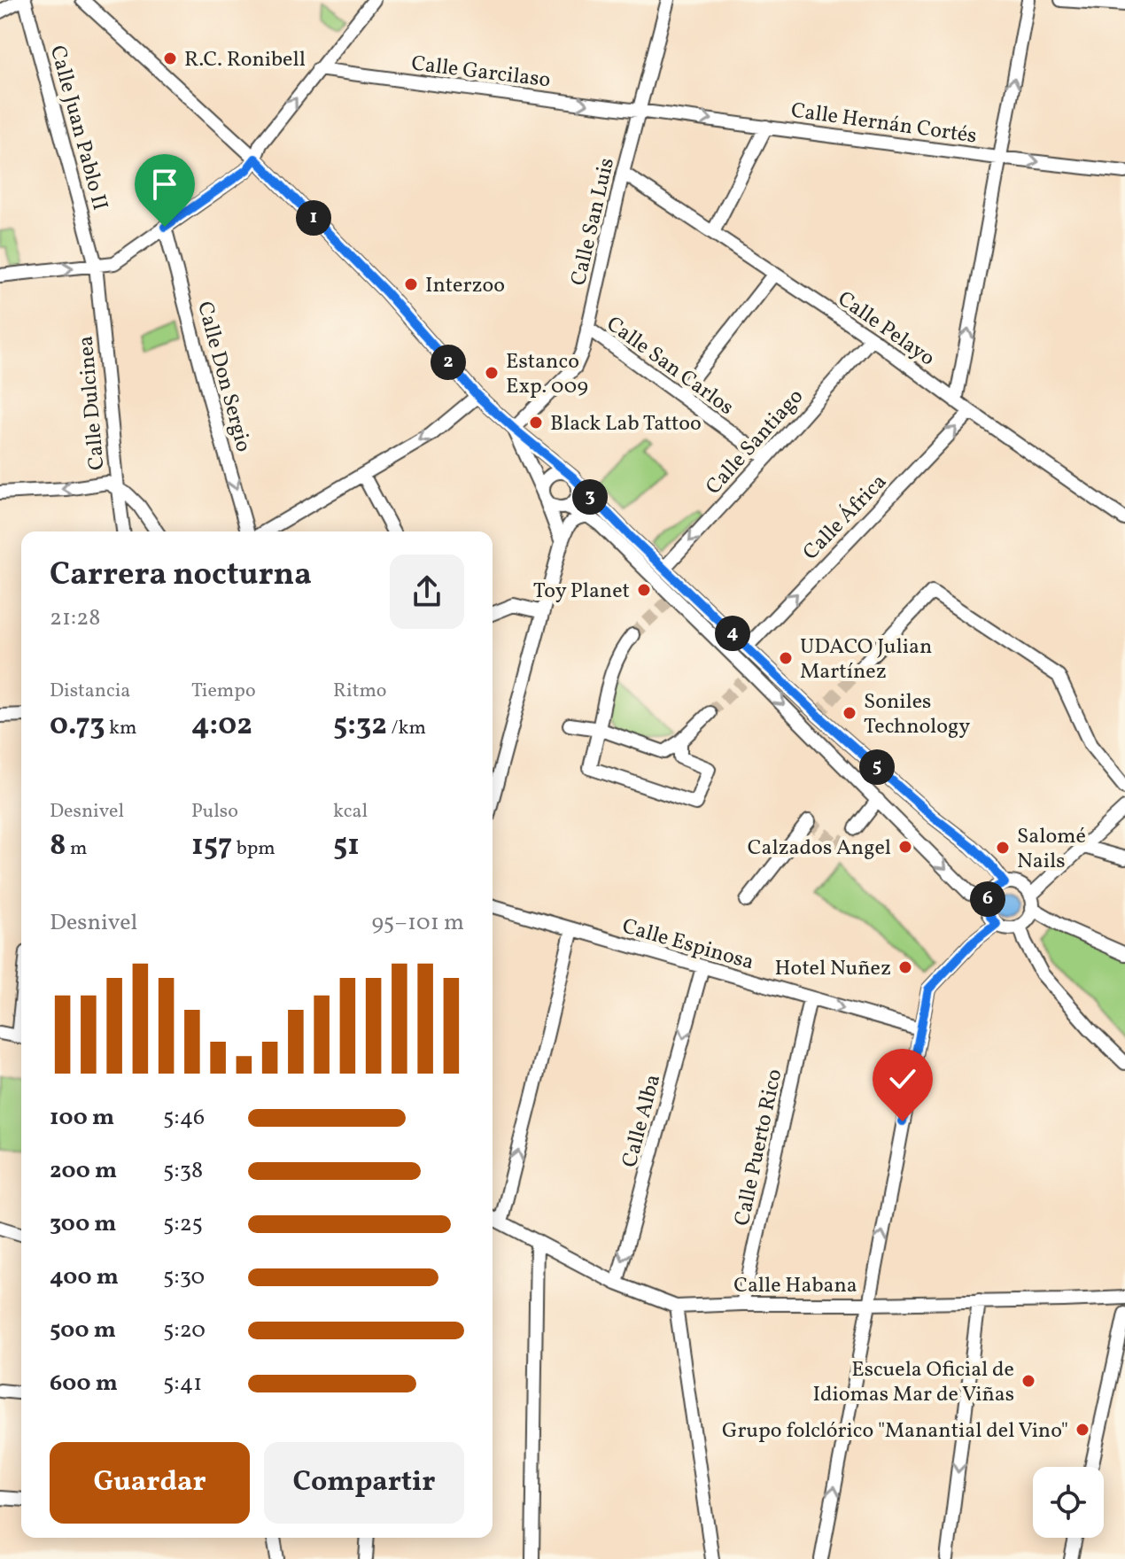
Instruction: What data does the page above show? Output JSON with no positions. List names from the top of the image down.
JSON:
{
  "streets": {
    "street": [
      "Calle Garcilaso",
      "Calle Hernán Cortés",
      "Calle Juan Pablo II",
      "Calle San Luis",
      "Calle Pelayo",
      "Calle San Carlos",
      "Calle Don Sergio",
      "Calle Dulcinea",
      "Calle Santiago",
      "Calle África",
      "Calle Espinosa",
      "Calle Alba",
      "Calle Puerto Rico",
      "Calle Habana"
    ]
  },
  "crossings": [
    ["Calle Garcilaso", "Calle Hernán Cortés"],
    ["Calle Garcilaso", "Calle San Luis"],
    ["Calle Hernán Cortés", "Calle San Luis"],
    ["Calle Juan Pablo II", "Calle Dulcinea"],
    ["Calle San Luis", "Calle Pelayo"],
    ["Calle San Luis", "Calle San Carlos"],
    ["Calle Pelayo", "Calle Santiago"],
    ["Calle Pelayo", "Calle África"],
    ["Calle San Carlos", "Calle Santiago"],
    ["Calle Espinosa", "Calle Alba"],
    ["Calle Espinosa", "Calle Puerto Rico"],
    ["Calle Alba", "Calle Habana"],
    ["Calle Puerto Rico", "Calle Habana"]
  ],
  "one_way": [
    "Calle Garcilaso",
    "Calle Hernán Cortés",
    "Calle Don Sergio",
    "Calle Santiago",
    "Calle África",
    "Calle Alba"
  ],
  "places": [
    "R.C. Ronibell",
    "Interzoo",
    "Estanco Exp. 009",
    "Black Lab Tattoo",
    "Toy Planet",
    "UDACO Julian Martínez",
    "Soniles Technology",
    "Calzados Angel",
    "Salomé Nails",
    "Hotel Nuñez",
    "Escuela Oficial de Idiomas Mar de Viñas",
    "Grupo folclórico \"Manantial del Vino\""
  ],
  "page": {
    "pins": [
      "1",
      "2",
      "3",
      "4",
      "5",
      "6"
    ],
    "heading": ["Carrera nocturna", "21:28"],
    "stats": [
      ["Distancia", "0.73 km"],
      ["Tiempo", "4:02"],
      ["Ritmo", "5:32 /km"],
      ["Desnivel", "8 m"],
      ["Pulso", "157 bpm"],
      ["kcal", "51"]
    ],
    "chart": ["Desnivel", "95–101 m"],
    "list": [
      {
        "name": "100 m",
        "note": "5:46"
      },
      {
        "name": "200 m",
        "note": "5:38"
      },
      {
        "name": "300 m",
        "note": "5:25"
      },
      {
        "name": "400 m",
        "note": "5:30"
      },
      {
        "name": "500 m",
        "note": "5:20"
      },
      {
        "name": "600 m",
        "note": "5:41"
      }
    ],
    "buttons": ["Guardar", "Compartir"]
  }
}
